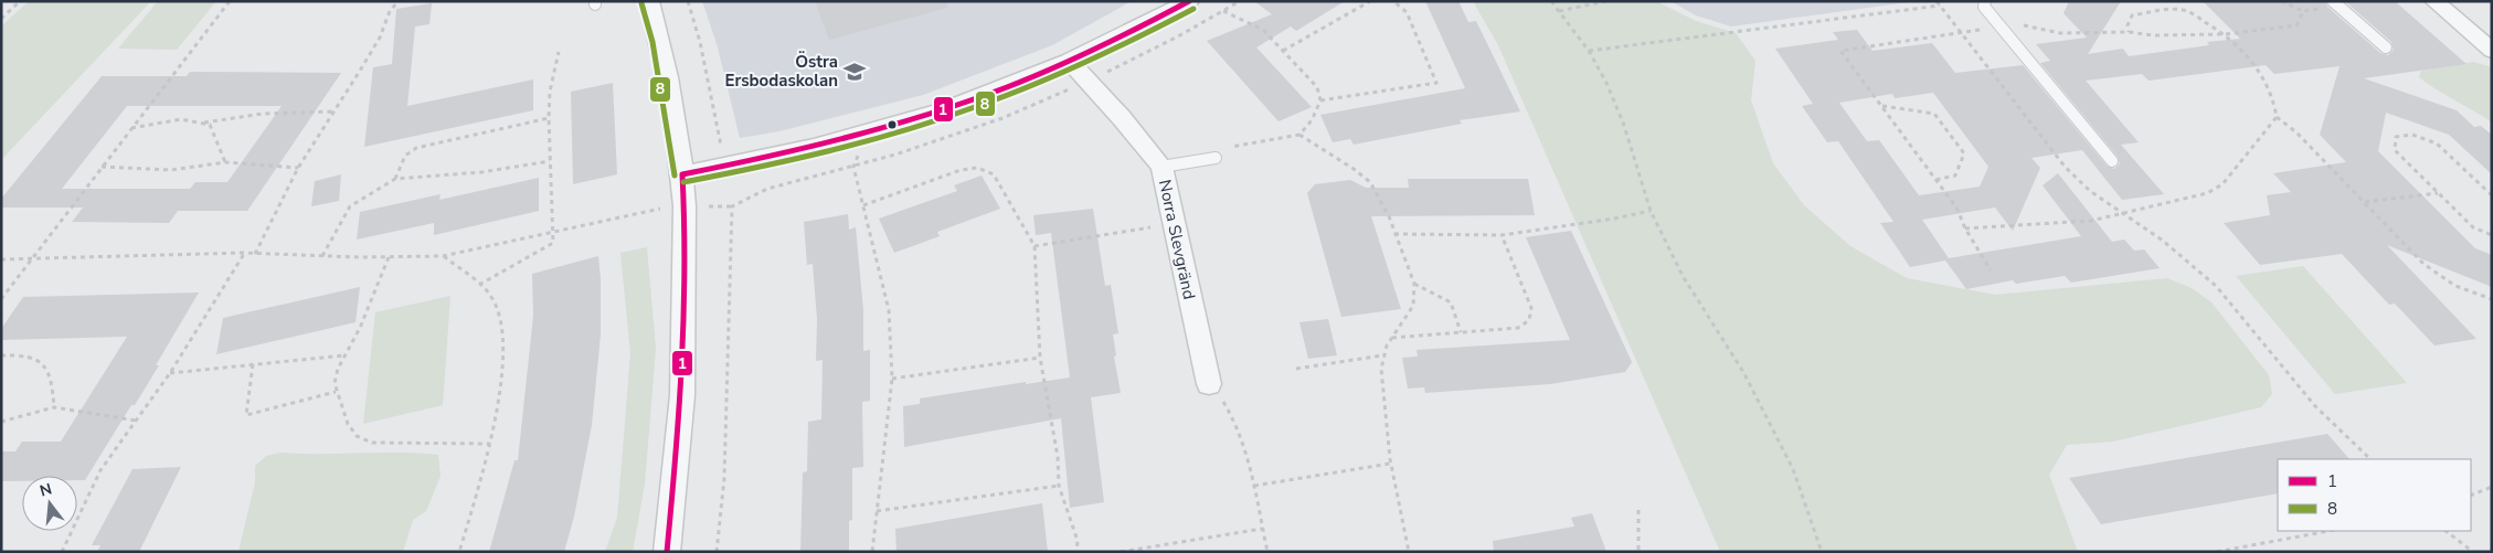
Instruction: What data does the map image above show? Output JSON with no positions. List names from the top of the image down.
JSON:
{
  "streets": {
    "street": ["Norra Slevgränd"]
  },
  "places": {
    "school or university": ["Östra Ersbodaskolan"]
  },
  "lines": ["transit line 1", "transit line 8"],
  "legend": ["1", "8"],
  "north": "top"
}
